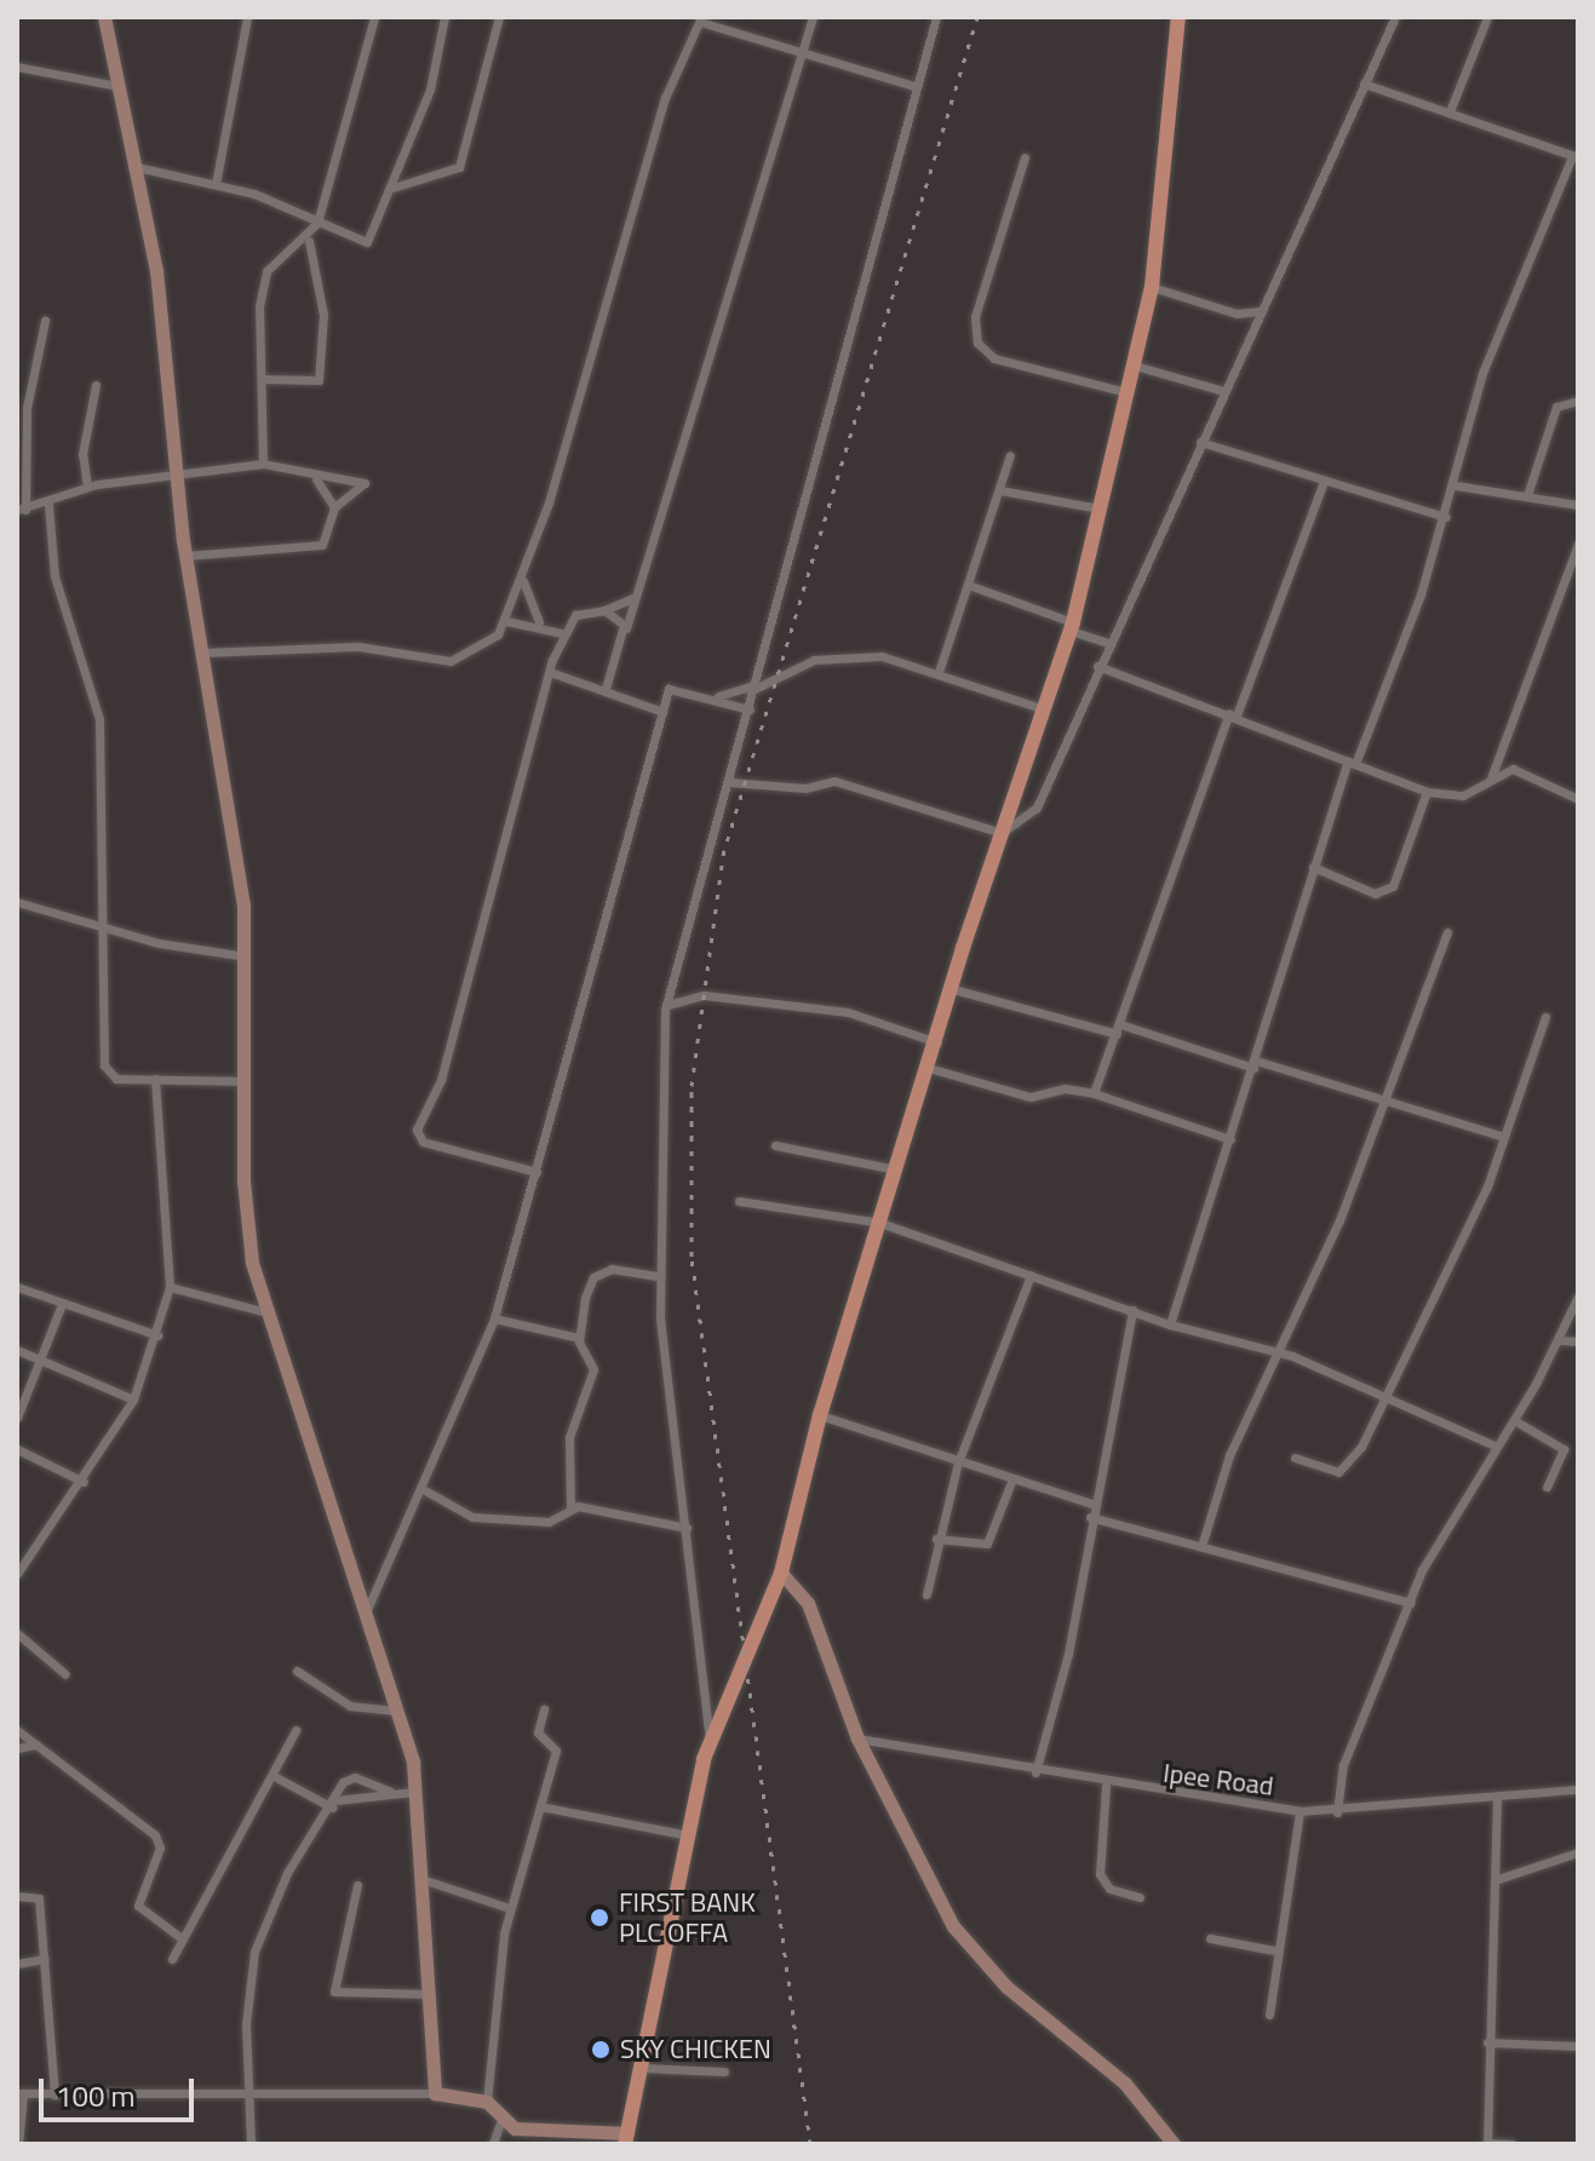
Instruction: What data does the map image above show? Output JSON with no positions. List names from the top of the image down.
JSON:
{
  "streets": {
    "street": ["Ipee Road"]
  },
  "places": ["FIRST BANK PLC OFFA", "SKY CHICKEN"],
  "scale_bar": "100 m"
}
